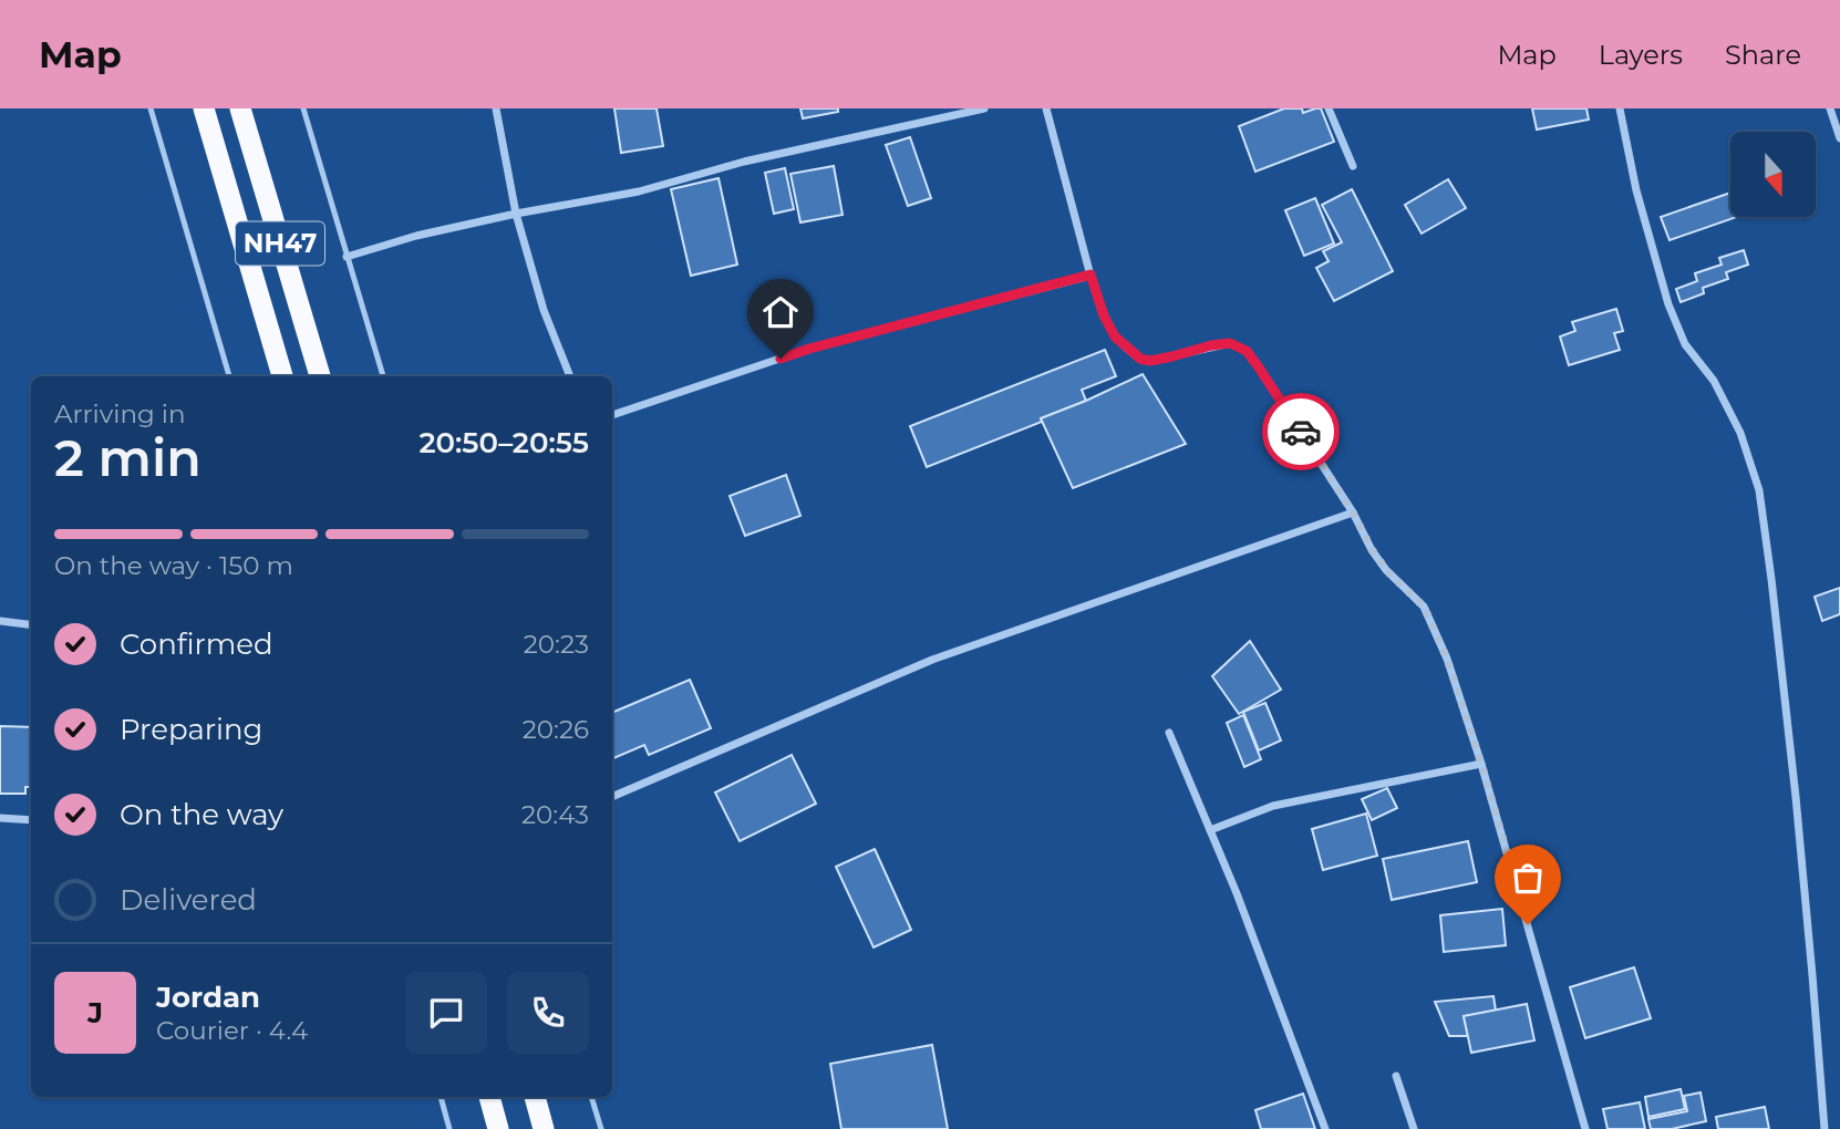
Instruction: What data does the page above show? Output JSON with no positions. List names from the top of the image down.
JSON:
{
  "streets": {
    "highway": ["NH47"]
  },
  "north": "bottom",
  "page": {
    "header": "Map",
    "nav": ["Map", "Layers", "Share"],
    "heading": ["2 min", "Arriving in", "20:50–20:55"],
    "panel": ["Jordan", "Courier · 4.4"],
    "bar": "On the way · 150 m",
    "list": [
      ["Confirmed", "20:23"],
      ["Preparing", "20:26"],
      ["On the way", "20:43"],
      "Delivered"
    ],
    "round": "J"
  }
}
